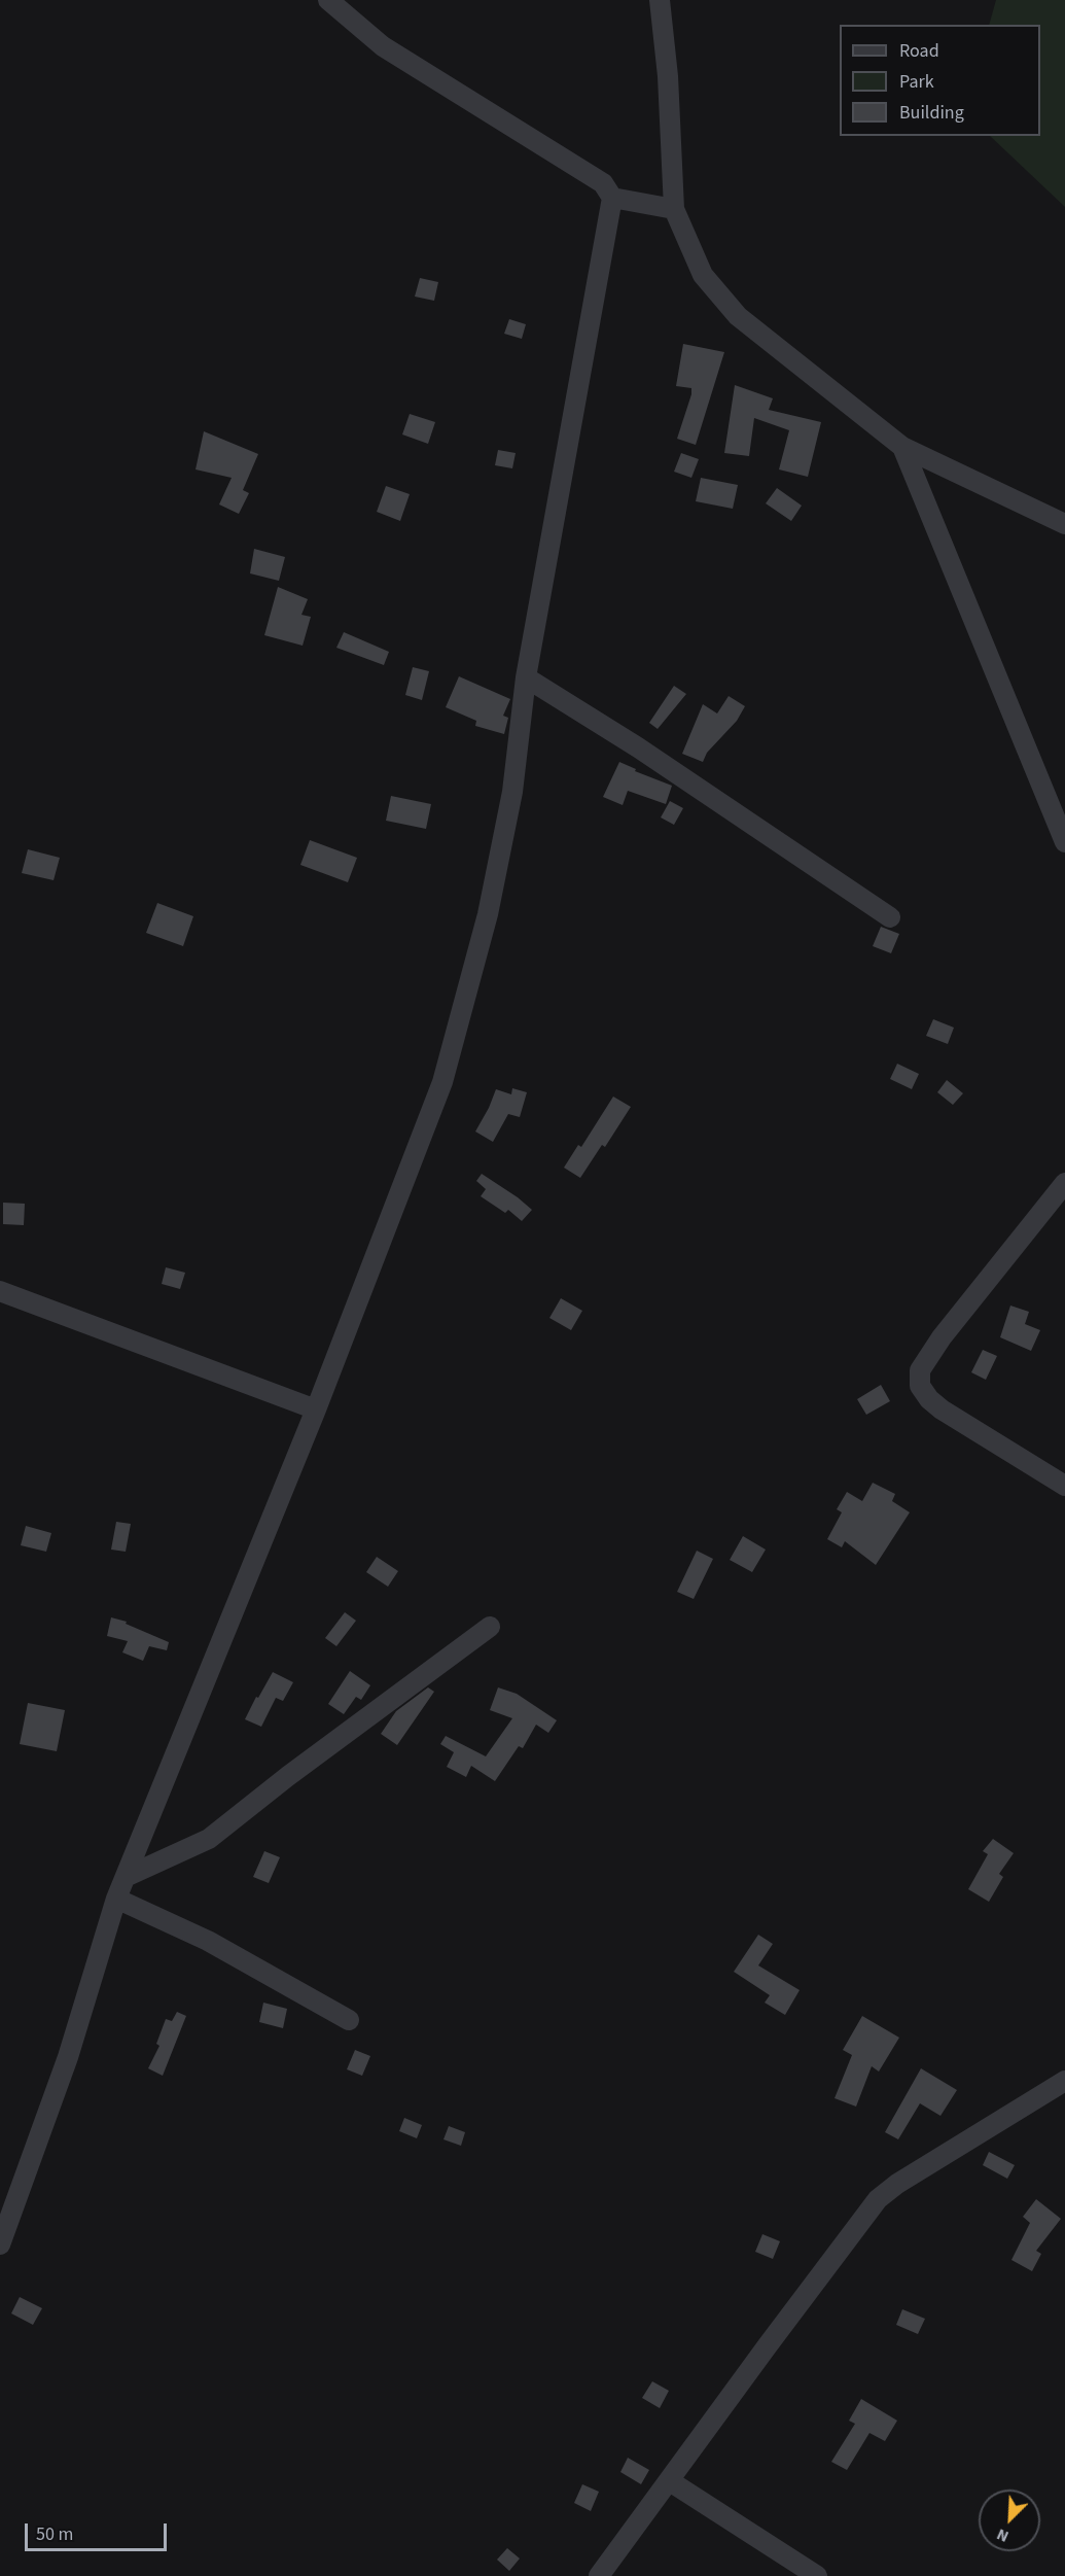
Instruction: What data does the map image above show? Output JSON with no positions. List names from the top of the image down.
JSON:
{
  "legend": ["Road", "Park", "Building"],
  "scale_bar": "50 m",
  "north": "bottom left"
}
